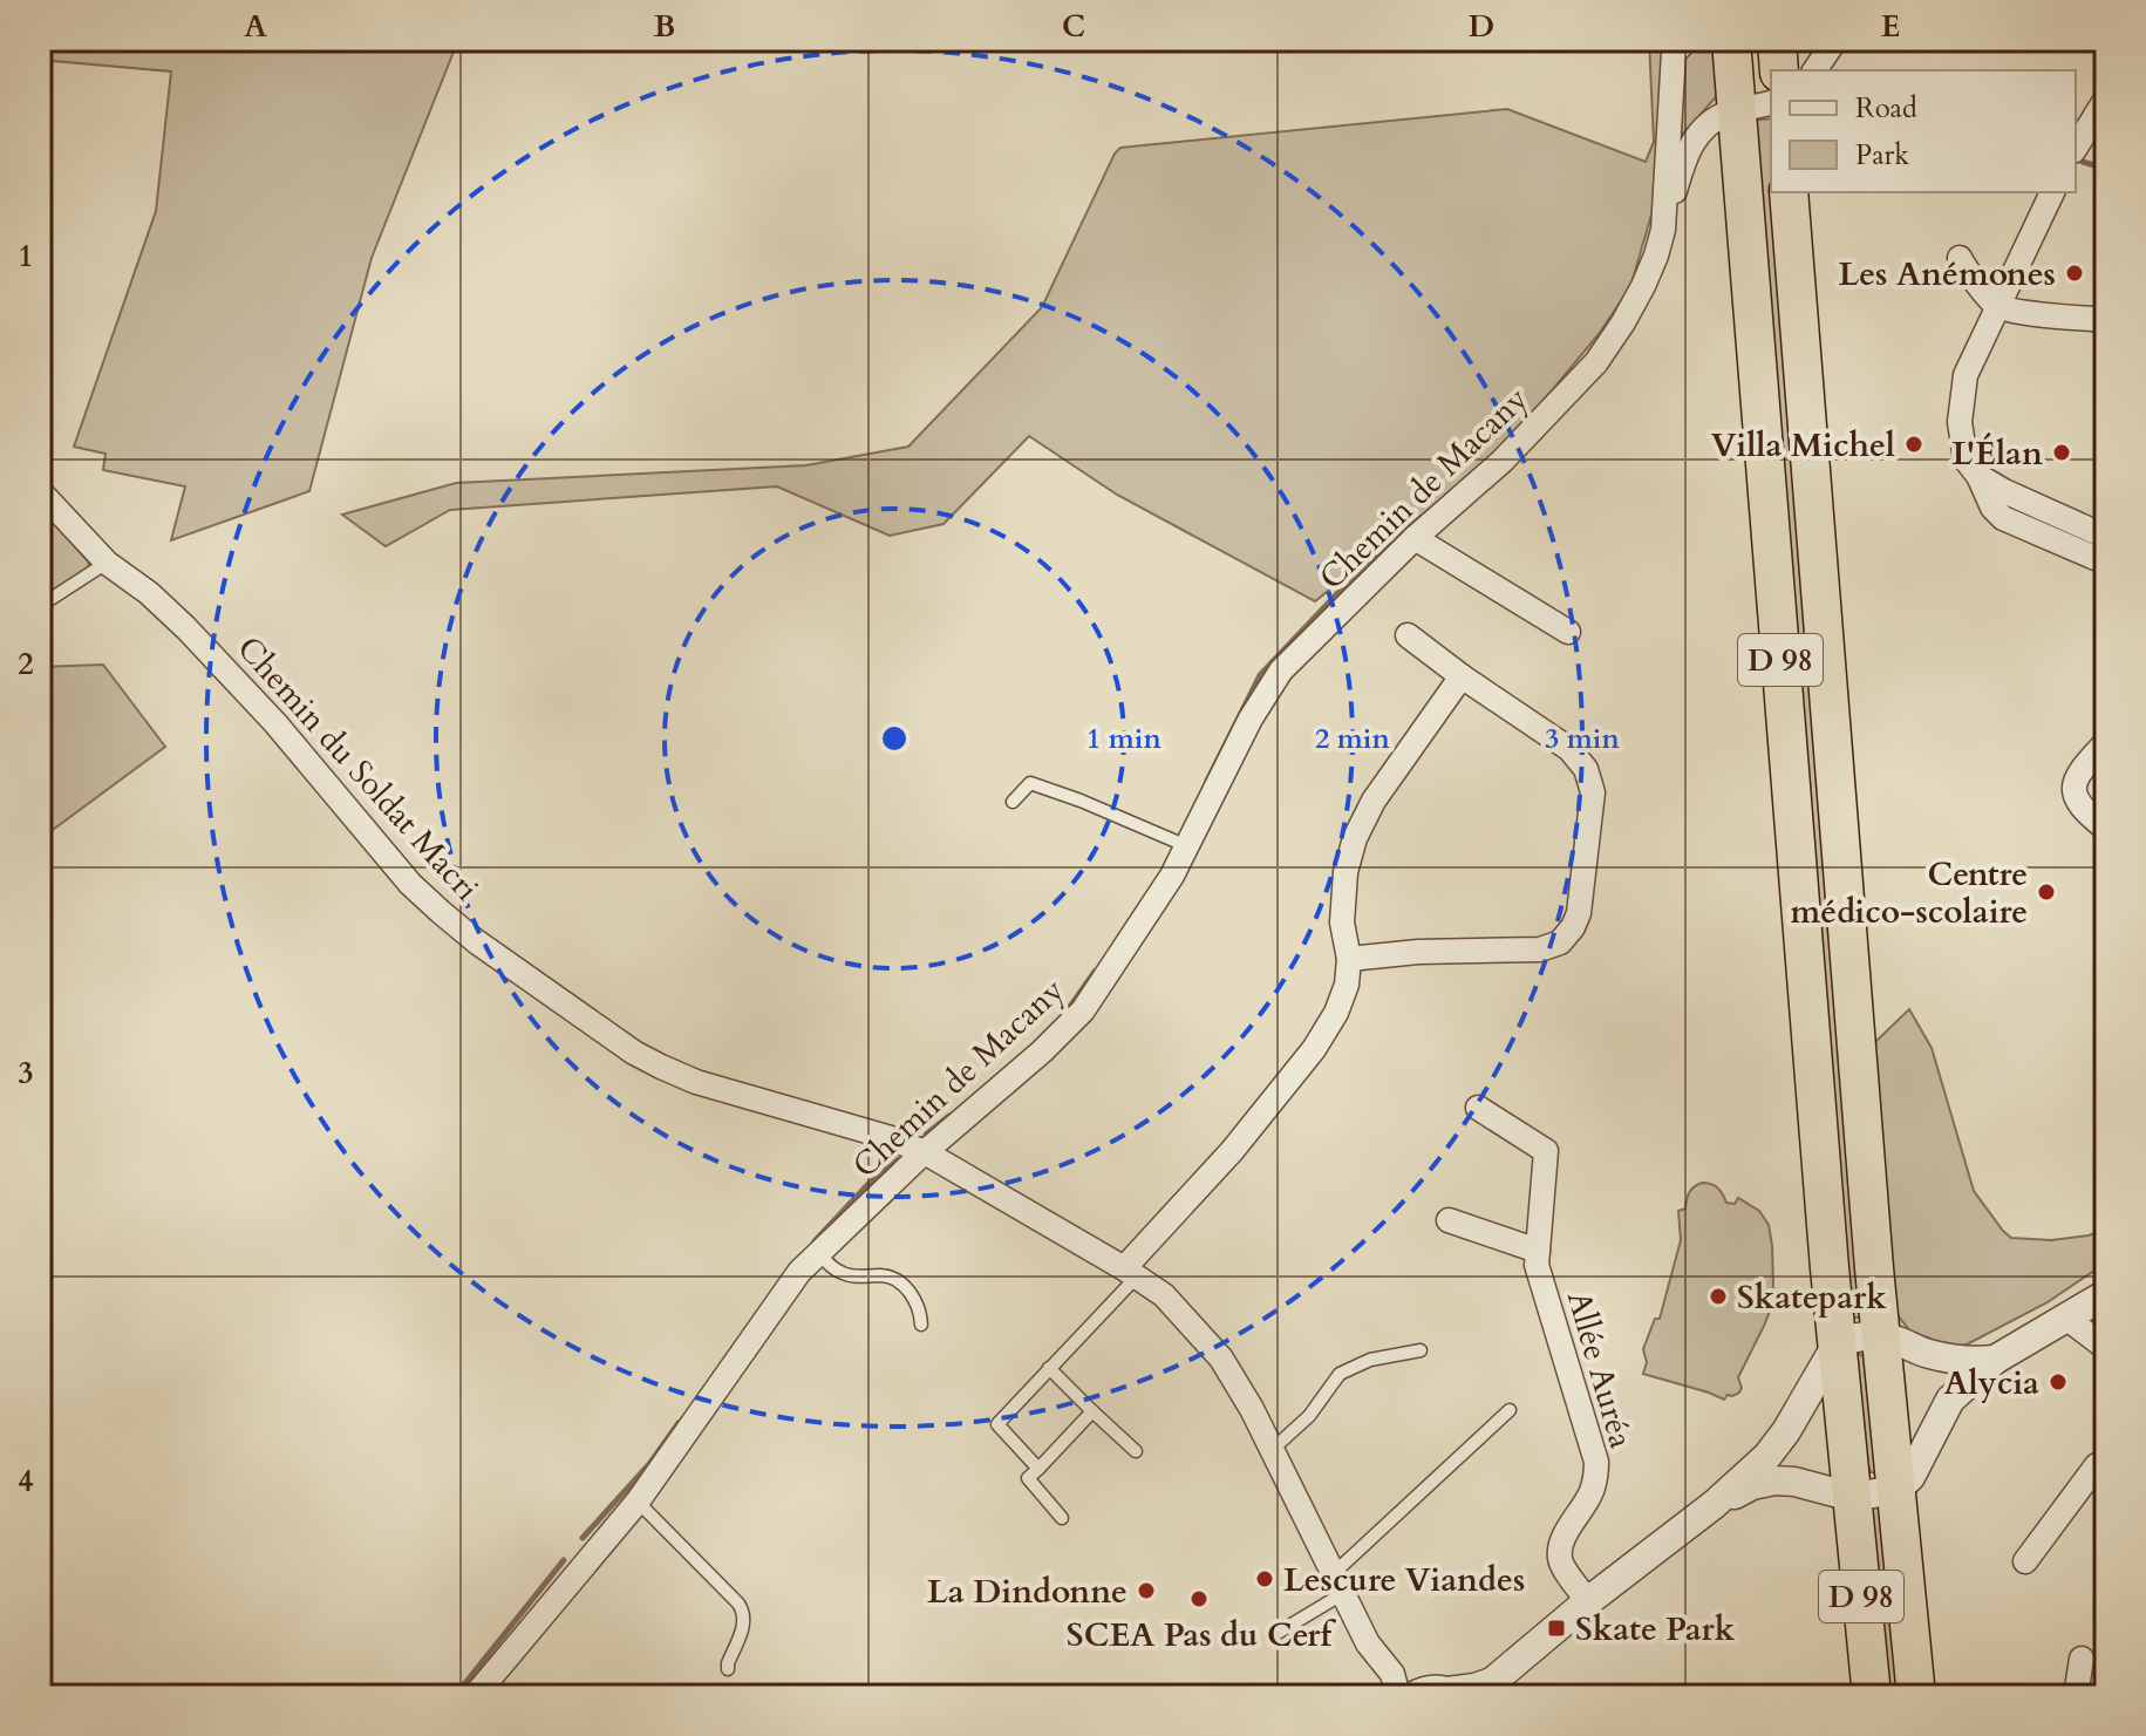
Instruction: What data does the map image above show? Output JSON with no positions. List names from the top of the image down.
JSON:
{
  "streets": {
    "highway": ["D 98"],
    "street": ["Chemin de Macany", "Chemin du Soldat Macri", "Allée Auréa"]
  },
  "crossings": [
    ["Chemin de Macany", "D 98"],
    ["Chemin de Macany", "Chemin du Soldat Macri"]
  ],
  "places": {
    "other": [
      "Les Anémones",
      "Villa Michel",
      "L'Élan",
      "Centre médico-scolaire",
      "Skatepark",
      "Alycia",
      "Lescure Viandes",
      "La Dindonne",
      "SCEA Pas du Cerf"
    ],
    "transit": ["Skate Park"]
  },
  "legend": ["Road", "Park"],
  "grid": {
    "columns": [
      "A",
      "B",
      "C",
      "D",
      "E"
    ],
    "rows": [
      "1",
      "2",
      "3",
      "4"
    ]
  },
  "rings": ["1 min", "2 min", "3 min"]
}
